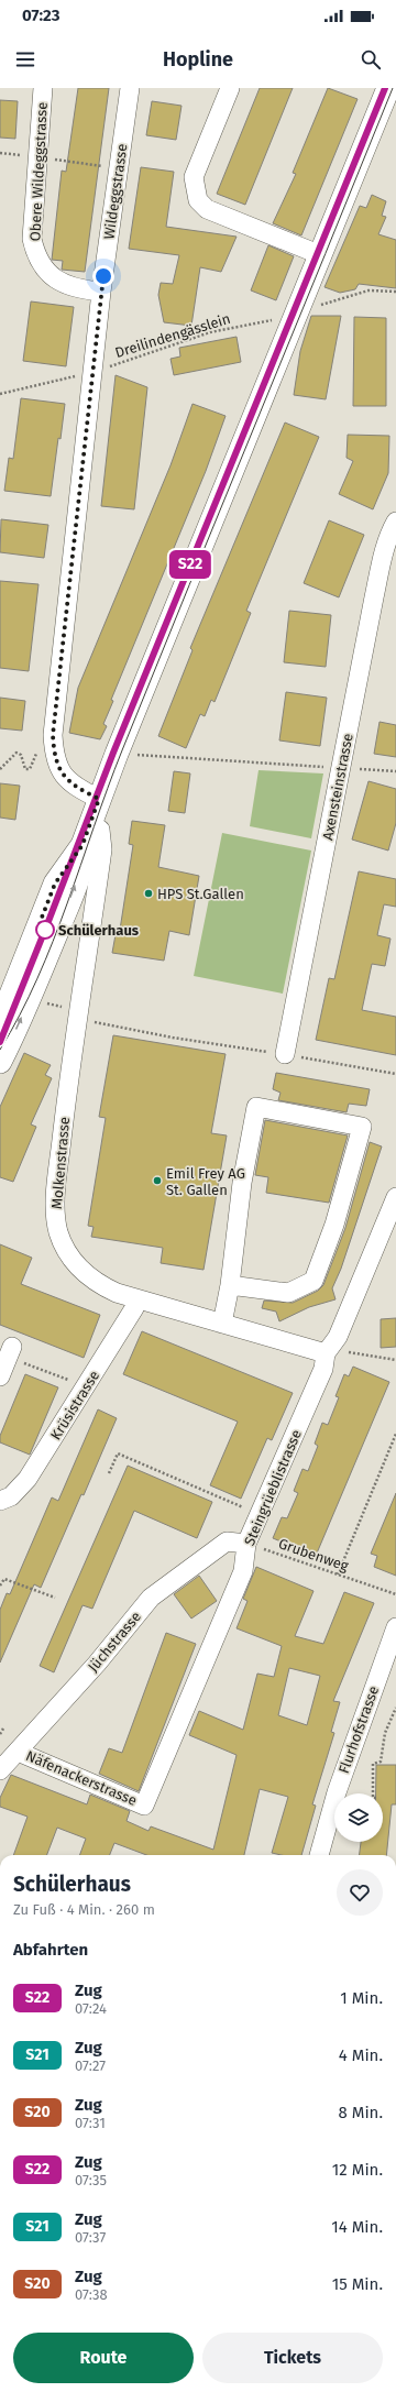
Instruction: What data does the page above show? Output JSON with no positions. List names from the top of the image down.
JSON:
{
  "streets": {
    "street": [
      "Obere Wildeggstrasse",
      "Wildeggstrasse",
      "Axensteinstrasse",
      "Molkenstrasse",
      "Krüsistrasse",
      "Steingrüeblistrasse",
      "Jüchstrasse",
      "Flurhofstrasse",
      "Näfenackerstrasse"
    ],
    "path": ["Dreilindengässlein", "Grubenweg"]
  },
  "crossings": [
    ["Obere Wildeggstrasse", "Wildeggstrasse"],
    ["Wildeggstrasse", "Dreilindengässlein"],
    ["Molkenstrasse", "Krüsistrasse"],
    ["Molkenstrasse", "Steingrüeblistrasse"],
    ["Steingrüeblistrasse", "Grubenweg"],
    ["Steingrüeblistrasse", "Jüchstrasse"],
    ["Steingrüeblistrasse", "Näfenackerstrasse"],
    ["Grubenweg", "Jüchstrasse"],
    ["Jüchstrasse", "Näfenackerstrasse"]
  ],
  "places": ["HPS St.Gallen", "Schülerhaus", "Emil Frey AG St. Gallen"],
  "page": {
    "status": "07:23",
    "header": "Hopline",
    "on_map": "S22",
    "heading": [
      ["Schülerhaus", "Zu Fuß · 4 Min. · 260 m"],
      "Abfahrten"
    ],
    "list": [
      {
        "mark": "S22",
        "name": "Zug",
        "note": "07:24",
        "value": "1 Min."
      },
      {
        "mark": "S21",
        "name": "Zug",
        "note": "07:27",
        "value": "4 Min."
      },
      {
        "mark": "S20",
        "name": "Zug",
        "note": "07:31",
        "value": "8 Min."
      },
      {
        "mark": "S22",
        "name": "Zug",
        "note": "07:35",
        "value": "12 Min."
      },
      {
        "mark": "S21",
        "name": "Zug",
        "note": "07:37",
        "value": "14 Min."
      },
      {
        "mark": "S20",
        "name": "Zug",
        "note": "07:38",
        "value": "15 Min."
      }
    ],
    "buttons": ["Route", "Tickets"]
  }
}
